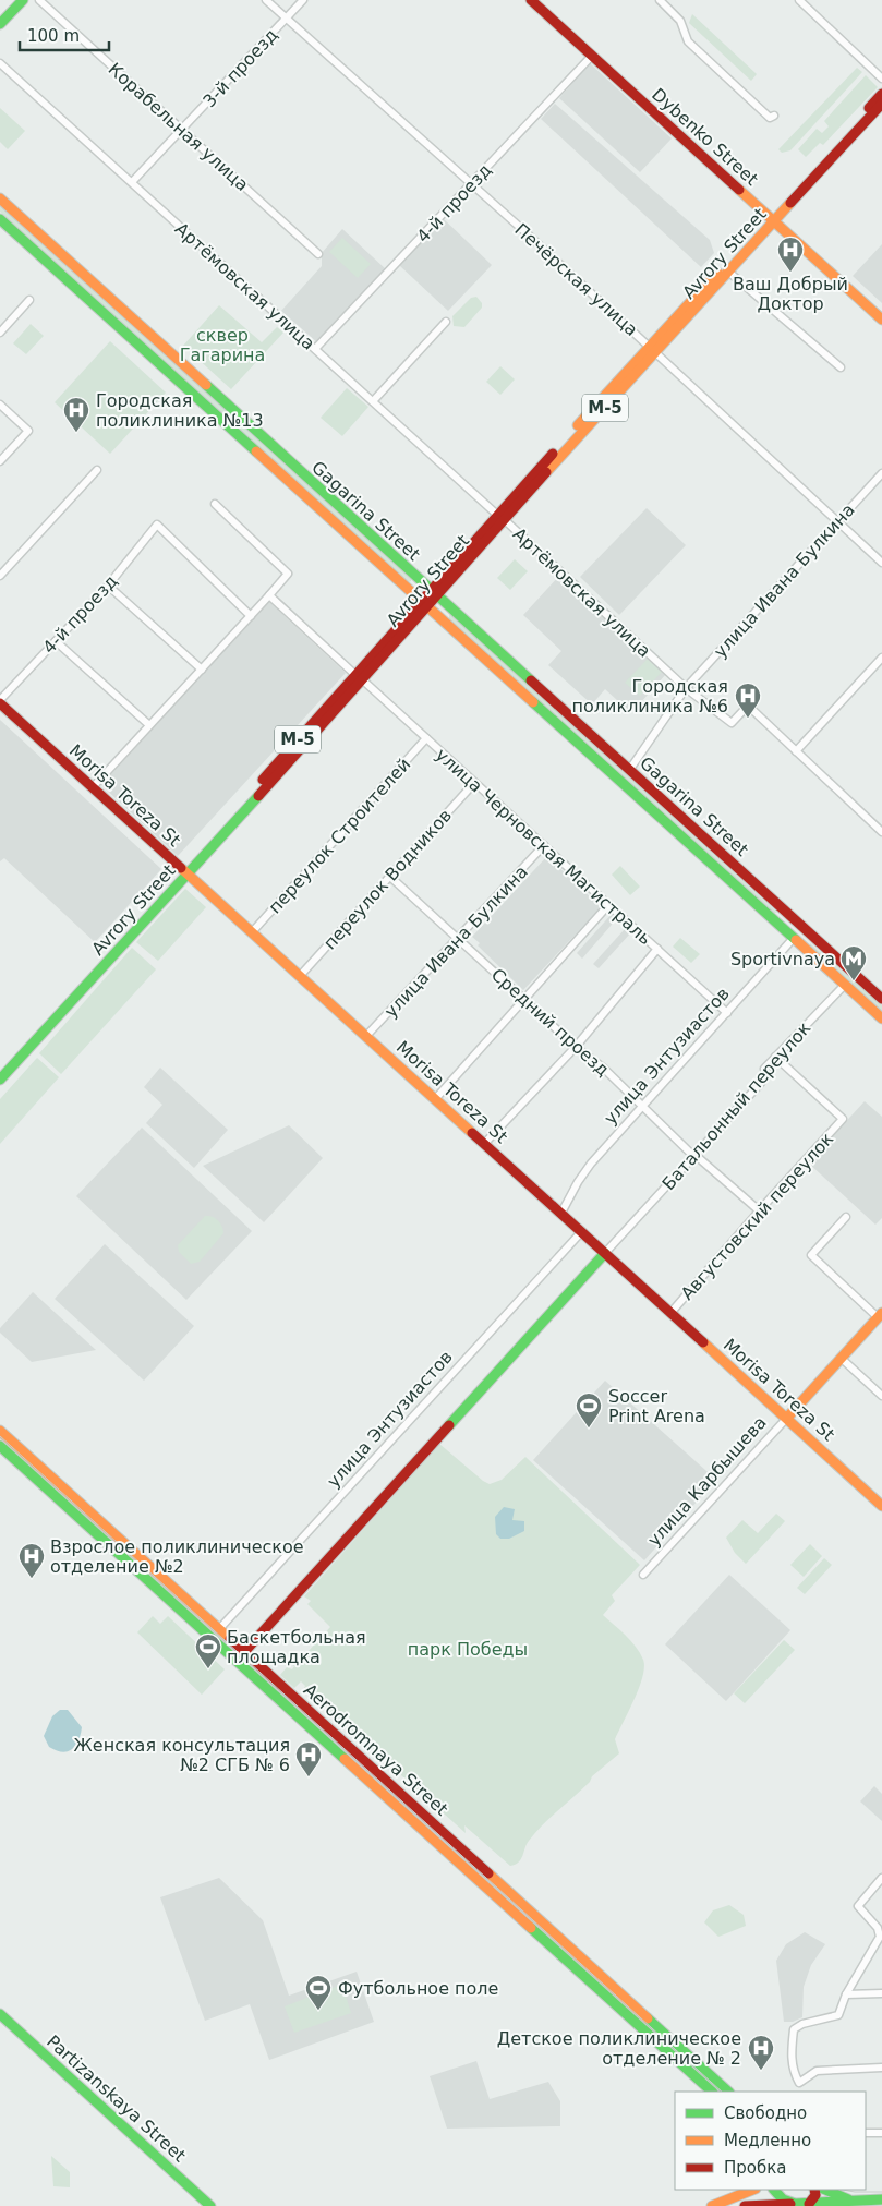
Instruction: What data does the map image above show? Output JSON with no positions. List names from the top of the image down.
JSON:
{
  "streets": {
    "main road": [
      "Dybenko Street",
      "Avrory Street",
      "М-5",
      "Gagarina Street",
      "Morisa Toreza St",
      "улица Энтузиастов",
      "улица Карбышева",
      "Aerodromnaya Street",
      "Partizanskaya Street"
    ],
    "street": [
      "3-й проезд",
      "Корабельная улица",
      "4-й проезд",
      "Печёрская улица",
      "Артёмовская улица",
      "улица Ивана Булкина",
      "переулок Строителей",
      "улица Черновская Магистраль",
      "переулок Водников",
      "Средний проезд",
      "Батальонный переулок",
      "Августовский переулок"
    ]
  },
  "crossings": [
    ["3-й проезд", "Корабельная улица"],
    ["3-й проезд", "Печёрская улица"],
    ["3-й проезд", "Артёмовская улица"],
    ["Dybenko Street", "4-й проезд"],
    ["Dybenko Street", "Avrory Street"],
    ["4-й проезд", "Печёрская улица"],
    ["4-й проезд", "Артёмовская улица"],
    ["4-й проезд", "Morisa Toreza St"],
    ["Avrory Street", "Печёрская улица"],
    ["Avrory Street", "Артёмовская улица"],
    ["Avrory Street", "Gagarina Street"],
    ["Avrory Street", "Morisa Toreza St"],
    ["Avrory Street", "улица Черновская Магистраль"],
    ["Печёрская улица", "улица Ивана Булкина"],
    ["Артёмовская улица", "улица Ивана Булкина"],
    ["Gagarina Street", "улица Ивана Булкина"],
    ["Gagarina Street", "улица Энтузиастов"],
    ["Gagarina Street", "Батальонный переулок"],
    ["улица Ивана Булкина", "Morisa Toreza St"],
    ["улица Ивана Булкина", "улица Черновская Магистраль"],
    ["улица Ивана Булкина", "Средний проезд"],
    ["Morisa Toreza St", "переулок Строителей"],
    ["Morisa Toreza St", "переулок Водников"],
    ["Morisa Toreza St", "улица Энтузиастов"],
    ["Morisa Toreza St", "Батальонный переулок"],
    ["Morisa Toreza St", "Августовский переулок"],
    ["Morisa Toreza St", "улица Карбышева"],
    ["переулок Строителей", "улица Черновская Магистраль"],
    ["улица Черновская Магистраль", "переулок Водников"],
    ["улица Черновская Магистраль", "улица Энтузиастов"],
    ["переулок Водников", "Средний проезд"],
    ["Средний проезд", "улица Энтузиастов"],
    ["Средний проезд", "Батальонный переулок"],
    ["Средний проезд", "Августовский переулок"],
    ["улица Энтузиастов", "Aerodromnaya Street"],
    ["Батальонный переулок", "Августовский переулок"]
  ],
  "parks": ["сквер Гагарина", "парк Победы"],
  "places": {
    "hospital": [
      "Ваш Добрый Доктор",
      "Городская поликлиника №13",
      "Городская поликлиника №6",
      "Взрослое поликлиническое отделение №2",
      "Женская консультация №2 СГБ № 6",
      "Детское поликлиническое отделение № 2"
    ],
    "metro station": ["Sportivnaya"],
    "sports": ["Soccer Print Arena", "Баскетбольная площадка", "Футбольное поле"]
  },
  "legend": ["Свободно", "Медленно", "Пробка"],
  "scale_bar": "100 m"
}
